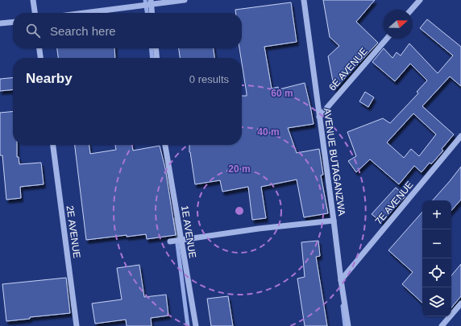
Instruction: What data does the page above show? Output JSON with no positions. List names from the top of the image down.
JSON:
{
  "streets": {
    "street": [
      "6E AVENUE",
      "AVENUE BUTAGANZWA",
      "7E AVENUE",
      "2E AVENUE",
      "1E AVENUE"
    ]
  },
  "crossings": [
    ["6E AVENUE", "AVENUE BUTAGANZWA"],
    ["AVENUE BUTAGANZWA", "7E AVENUE"]
  ],
  "north": "right",
  "page": {
    "search": "Search here",
    "heading": ["Nearby", "0 results"],
    "map_buttons": ["+", "−"]
  },
  "rings": ["60 m", "40 m", "20 m"]
}
